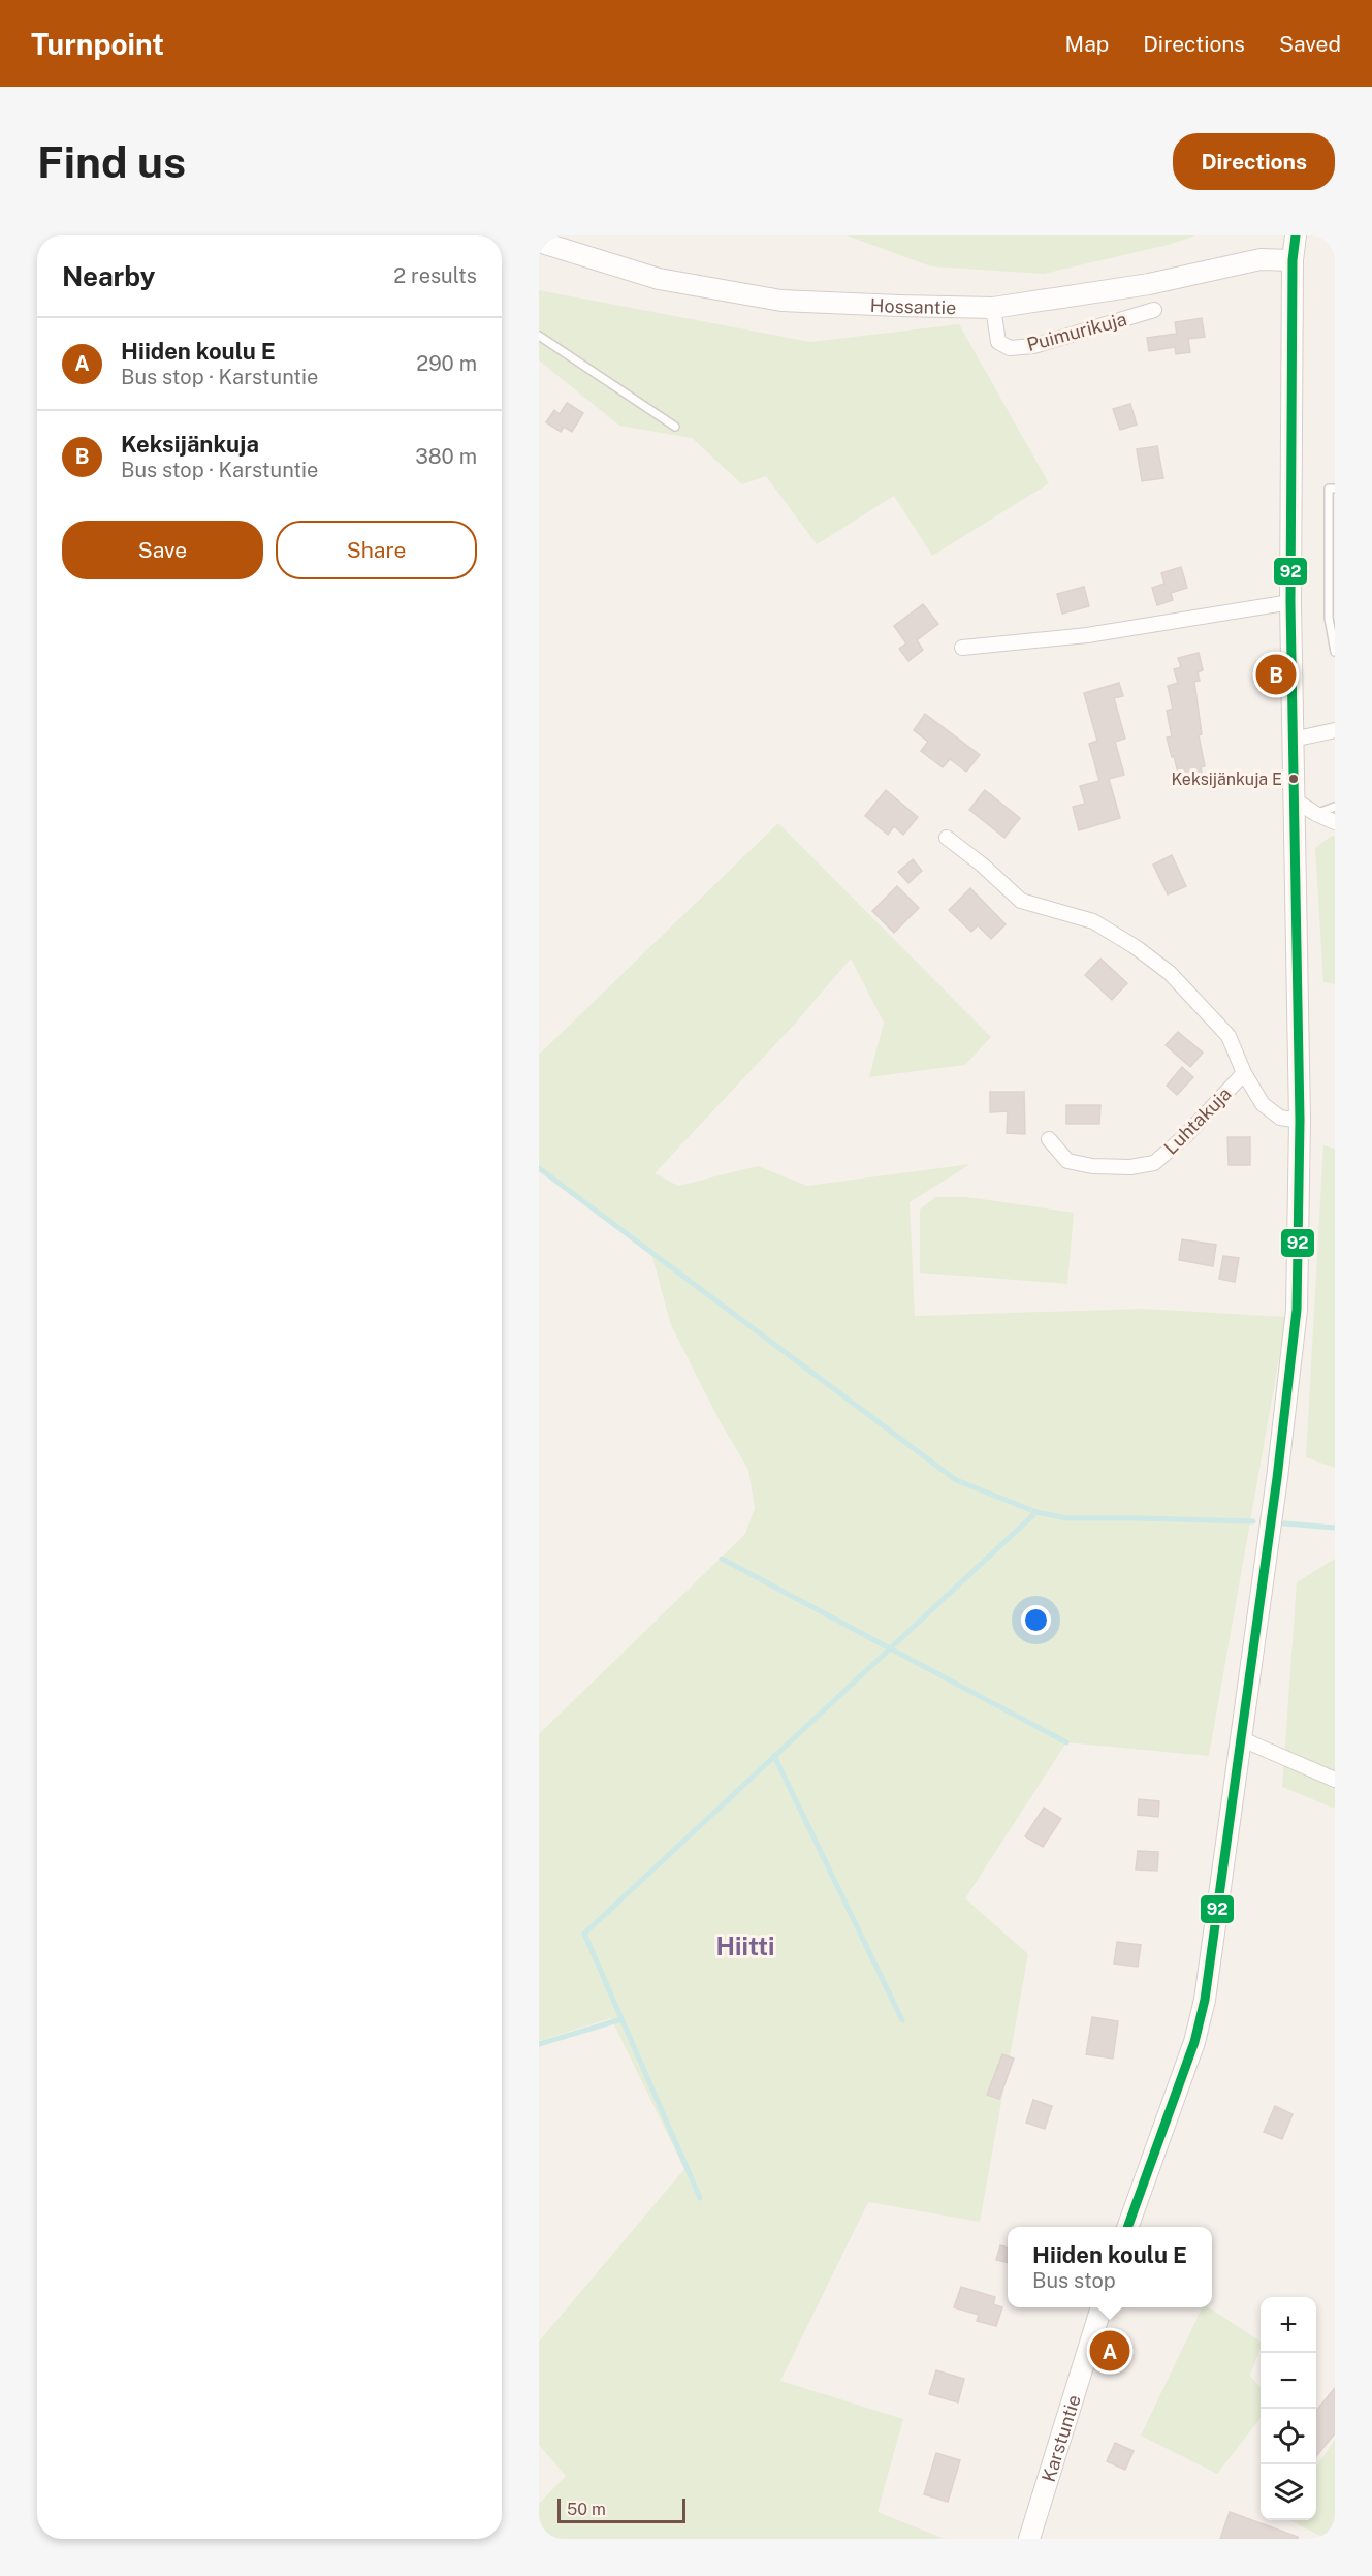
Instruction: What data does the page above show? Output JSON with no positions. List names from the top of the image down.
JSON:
{
  "streets": {
    "street": [
      "Hossantie",
      "Puimurikuja",
      "Luhtakuja",
      "Karstuntie"
    ]
  },
  "crossings": [
    ["Hossantie", "Puimurikuja"]
  ],
  "districts": ["Hiitti"],
  "places": ["Keksijänkuja E"],
  "lines": ["transit line 92"],
  "scale_bar": "50 m",
  "page": {
    "header": "Turnpoint",
    "nav": ["Map", "Directions", "Saved"],
    "buttons": [
      "Directions",
      ["Save", "Share"]
    ],
    "title": "Find us",
    "heading": ["Nearby", "2 results"],
    "list": [
      {
        "mark": "A",
        "name": "Hiiden koulu E",
        "note": "Bus stop · Karstuntie",
        "value": "290 m"
      },
      {
        "mark": "B",
        "name": "Keksijänkuja",
        "note": "Bus stop · Karstuntie",
        "value": "380 m"
      }
    ],
    "pins": ["B", "A"],
    "popup": ["Hiiden koulu E", "Bus stop"],
    "map_buttons": ["+", "−"],
    "scale": "50 m"
  }
}
